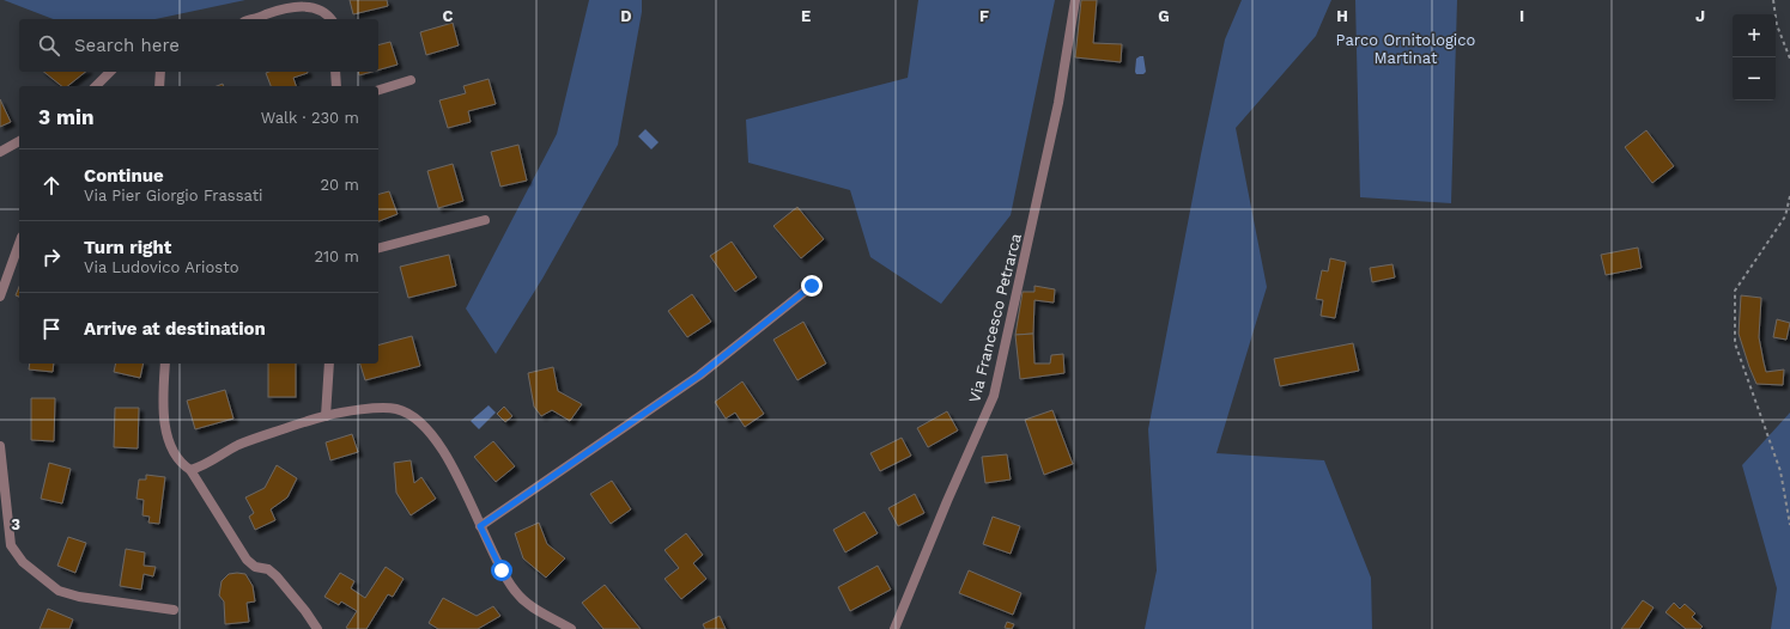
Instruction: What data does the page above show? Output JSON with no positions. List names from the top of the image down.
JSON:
{
  "streets": {
    "street": ["Via Francesco Petrarca"]
  },
  "parks": ["Parco Ornitologico Martinat"],
  "page": {
    "map_buttons": ["+", "−"],
    "search": "Search here",
    "heading": ["3 min", "Walk · 230 m"],
    "list": [
      ["Continue", "Via Pier Giorgio Frassati", "20 m"],
      ["Turn right", "Via Ludovico Ariosto", "210 m"],
      "Arrive at destination"
    ]
  },
  "grid": {
    "columns": [
      "C",
      "D",
      "E",
      "F",
      "G",
      "H",
      "I",
      "J"
    ],
    "rows": ["3"]
  }
}
